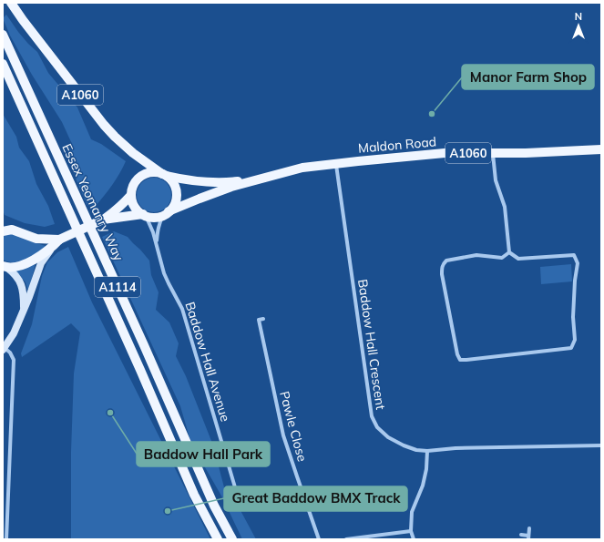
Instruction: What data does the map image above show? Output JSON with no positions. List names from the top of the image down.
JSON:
{
  "streets": {
    "main road": [
      "A1060",
      "Maldon Road",
      "Essex Yeomanry Way",
      "A1114"
    ],
    "street": ["Baddow Hall Crescent", "Baddow Hall Avenue", "Pawle Close"]
  },
  "crossings": [
    ["A1060", "Maldon Road"],
    ["A1060", "Baddow Hall Avenue"],
    ["Maldon Road", "Baddow Hall Crescent"],
    ["Maldon Road", "Baddow Hall Avenue"]
  ],
  "places": ["Manor Farm Shop", "Baddow Hall Park", "Great Baddow BMX Track"],
  "north": "top"
}
